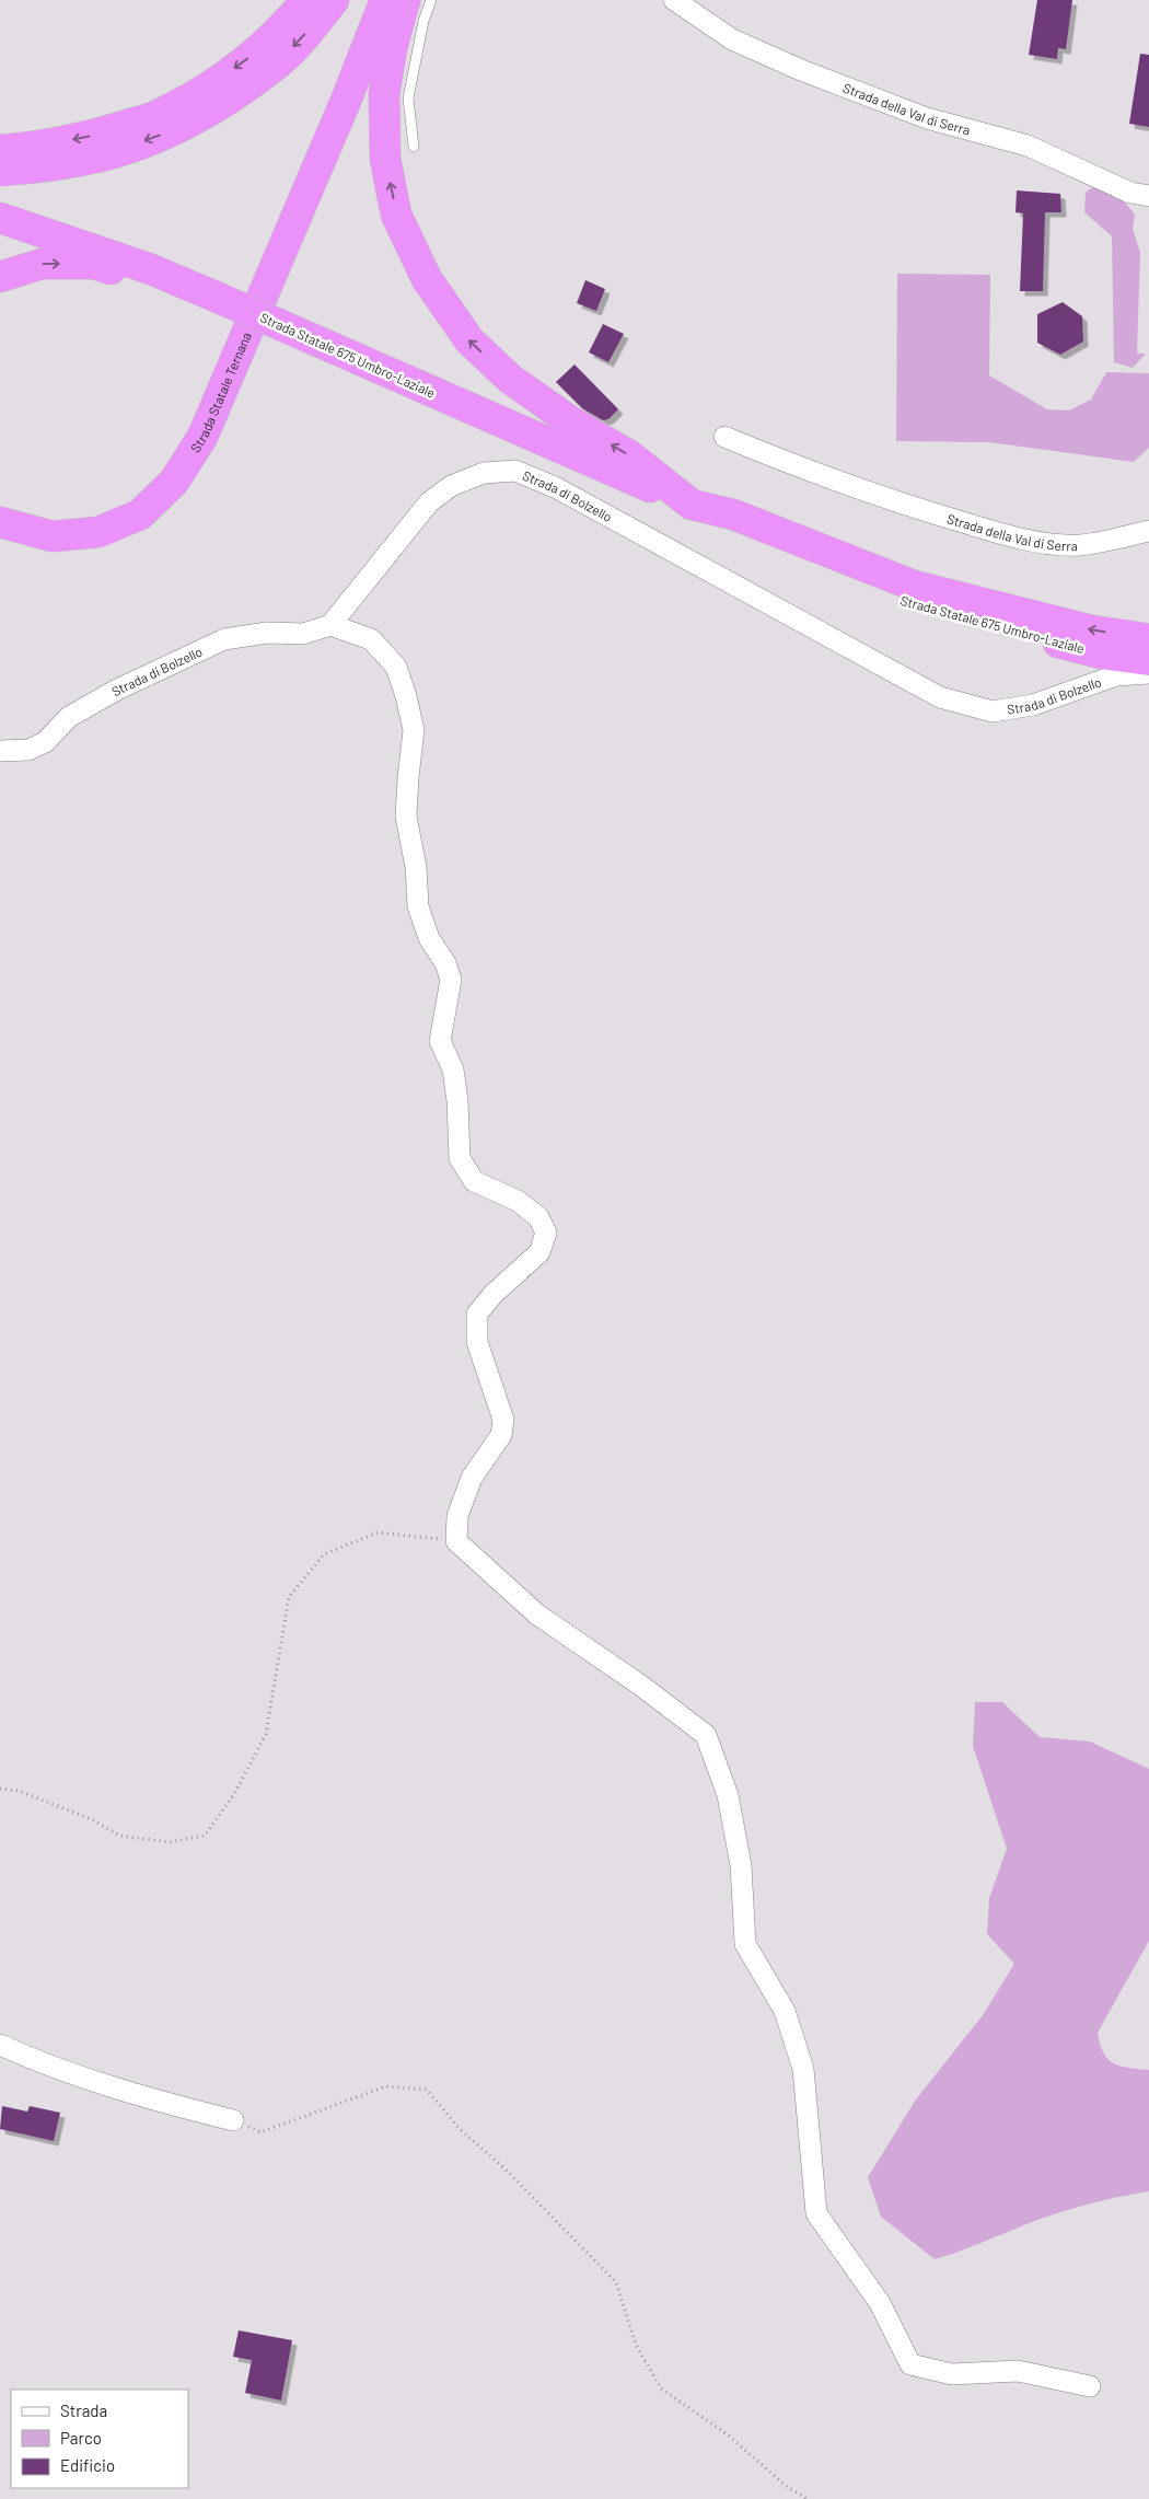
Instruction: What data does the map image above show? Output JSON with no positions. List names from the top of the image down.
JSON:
{
  "streets": {
    "highway": ["Strada Statale 675 Umbro-Laziale", "Strada Statale Ternana"],
    "street": ["Strada della Val di Serra", "Strada di Bolzello"]
  },
  "legend": ["Strada", "Parco", "Edificio"]
}
